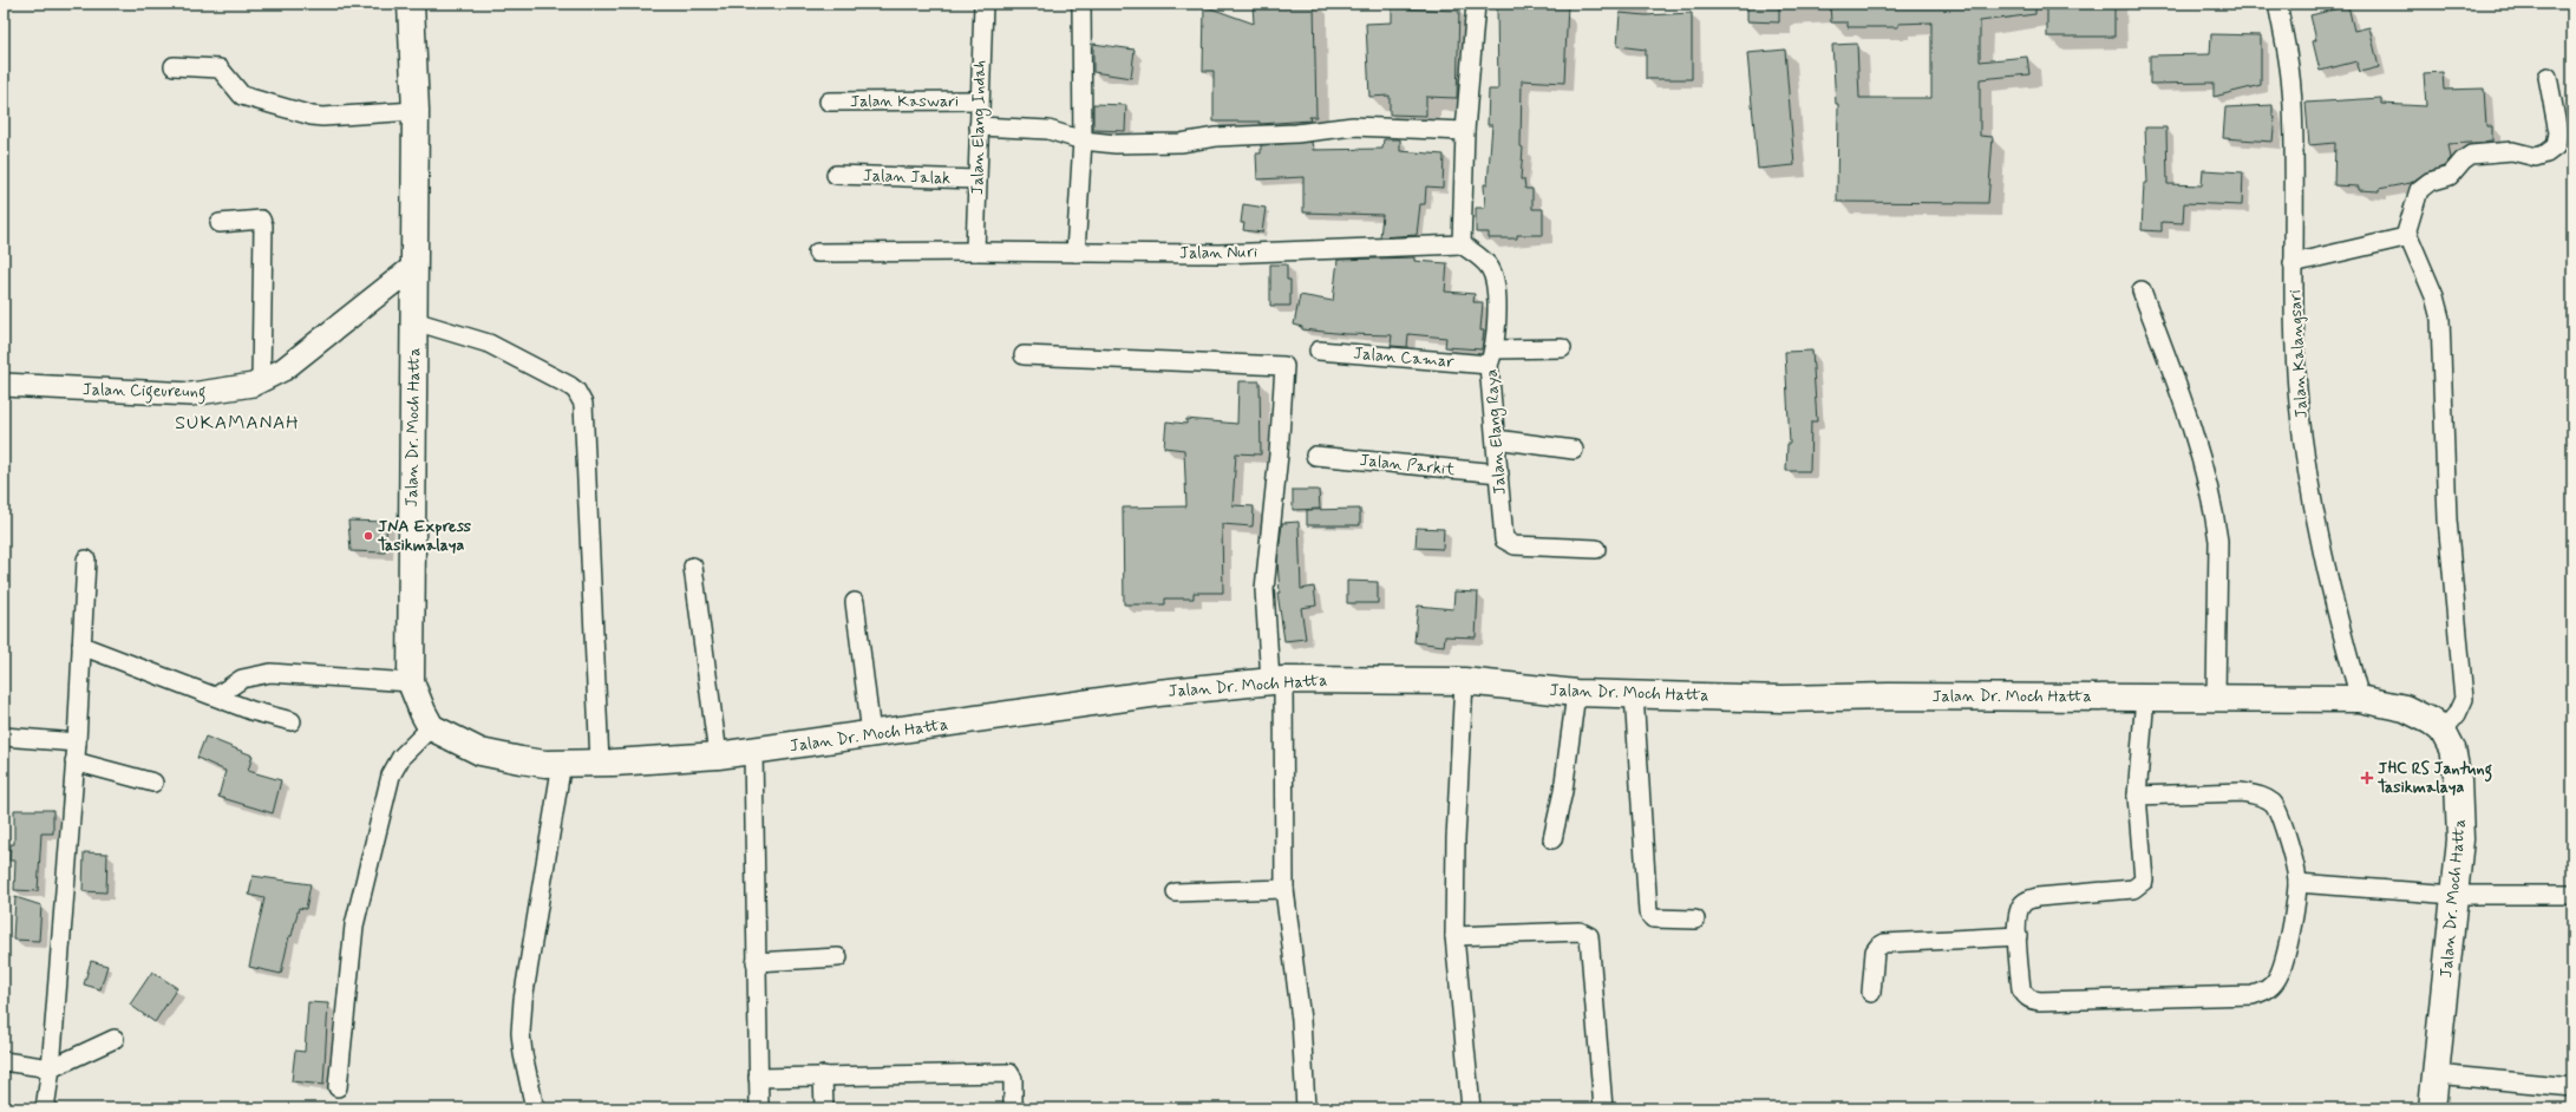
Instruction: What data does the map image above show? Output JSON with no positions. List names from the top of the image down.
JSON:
{
  "streets": {
    "highway": ["Jalan Dr. Moch Hatta"],
    "street": [
      "Jalan Kaswari",
      "Jalan Elang Indah",
      "Jalan Jalak",
      "Jalan Nuri",
      "Jalan Kalangsari",
      "Jalan Camar",
      "Jalan Cigeureung",
      "Jalan Elang Raya",
      "Jalan Parkit"
    ]
  },
  "crossings": [
    ["Jalan Kaswari", "Jalan Elang Indah"],
    ["Jalan Elang Indah", "Jalan Jalak"],
    ["Jalan Elang Indah", "Jalan Nuri"],
    ["Jalan Nuri", "Jalan Elang Raya"],
    ["Jalan Kalangsari", "Jalan Dr. Moch Hatta"],
    ["Jalan Camar", "Jalan Elang Raya"],
    ["Jalan Cigeureung", "Jalan Dr. Moch Hatta"],
    ["Jalan Elang Raya", "Jalan Parkit"]
  ],
  "districts": ["SUKAMANAH"],
  "places": {
    "other": ["JNA Express Tasikmalaya"],
    "health": ["JHC RS Jantung Tasikmalaya"]
  }
}
